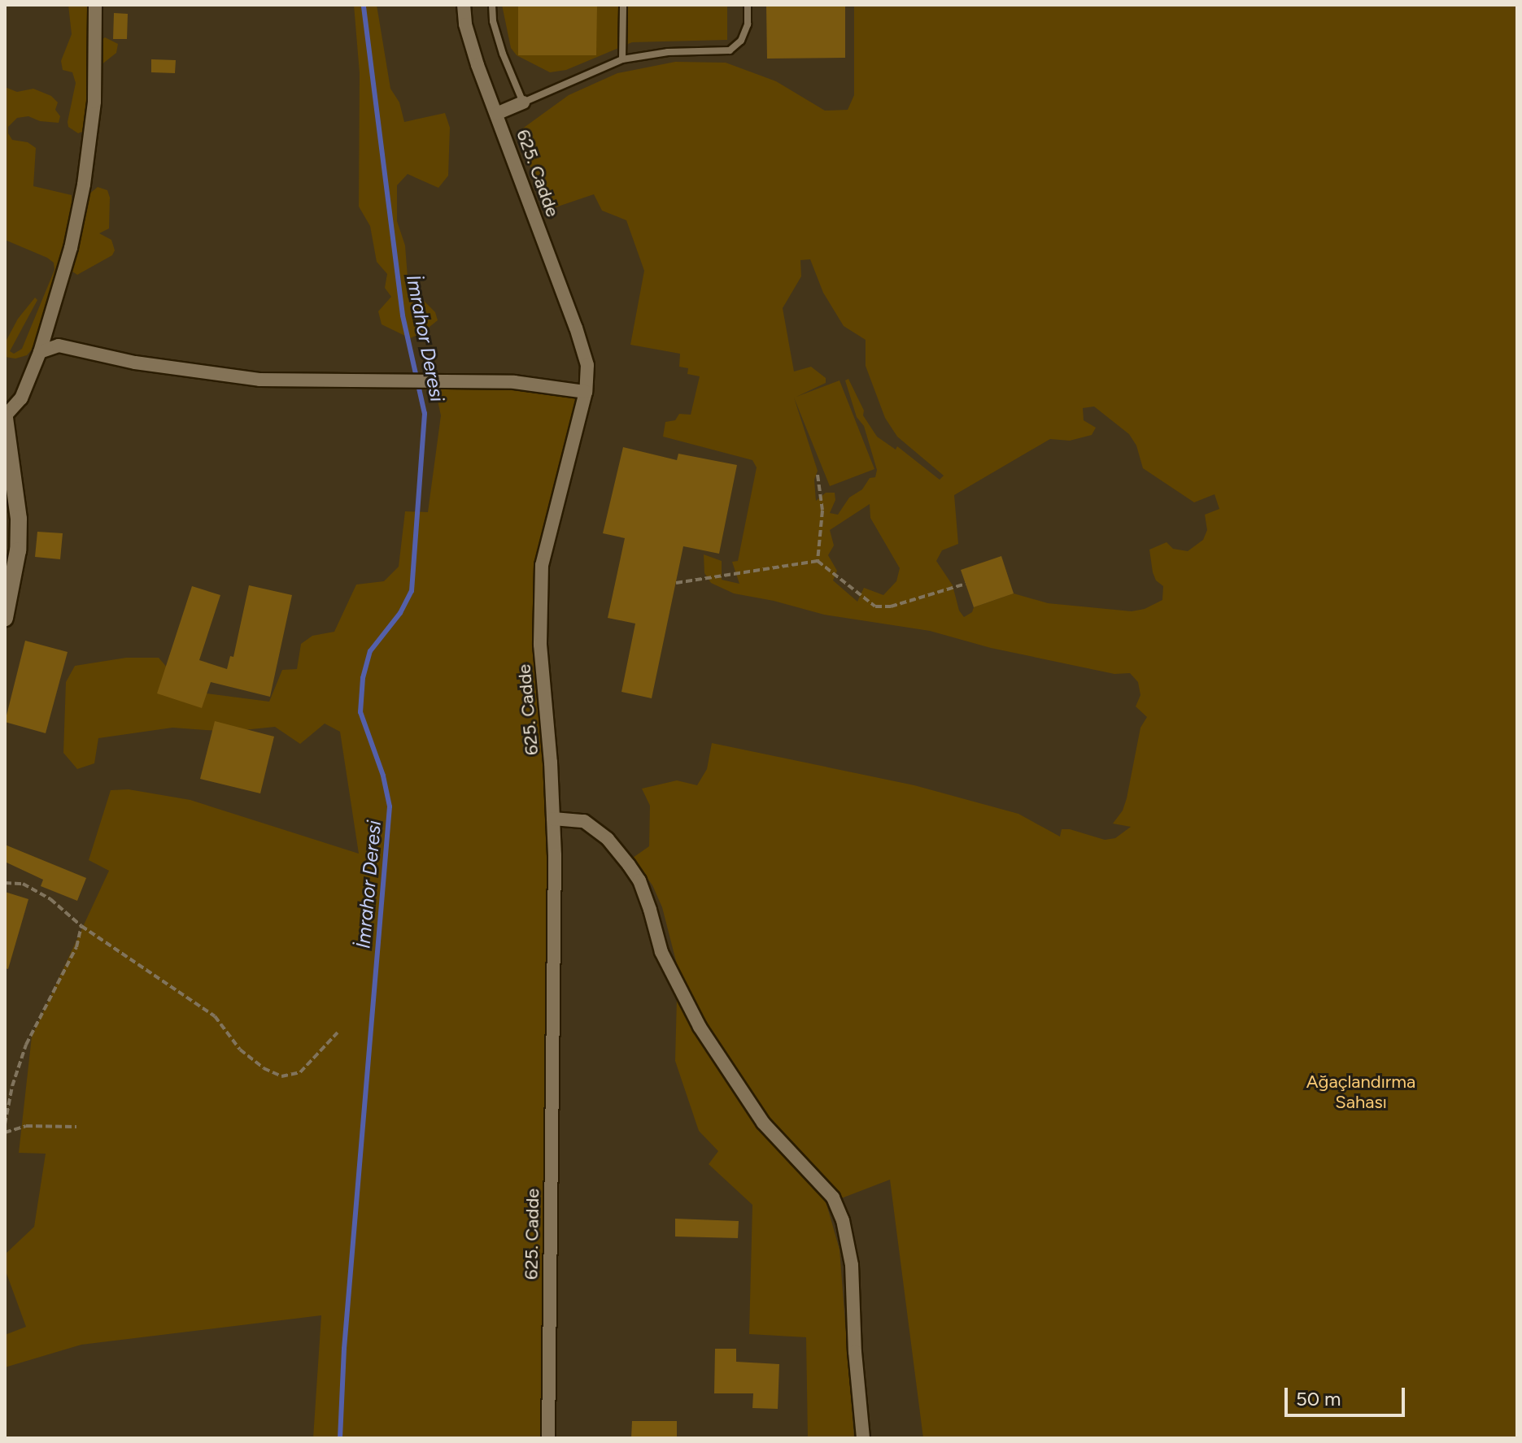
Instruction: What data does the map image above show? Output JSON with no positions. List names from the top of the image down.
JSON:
{
  "streets": {
    "street": ["625. Cadde"]
  },
  "water": ["İmrahor Deresi"],
  "parks": ["Ağaçlandırma Sahası"],
  "scale_bar": "50 m"
}
